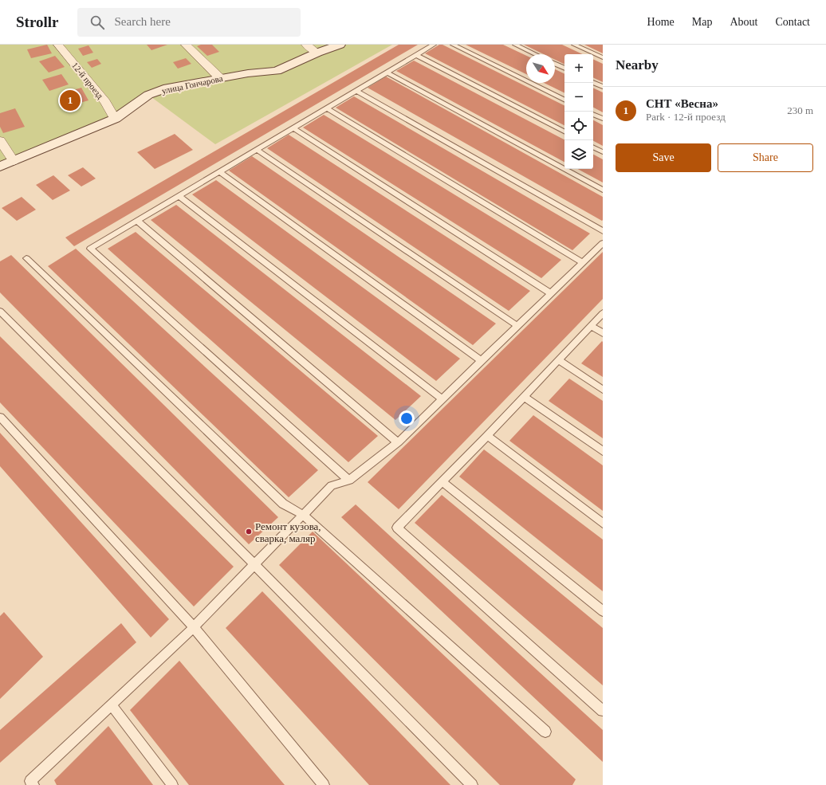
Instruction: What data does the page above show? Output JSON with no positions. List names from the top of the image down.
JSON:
{
  "streets": {
    "street": ["12-й проезд", "улица Гончарова"]
  },
  "crossings": [
    ["12-й проезд", "улица Гончарова"]
  ],
  "places": ["Ремонт кузова, сварка, маляр"],
  "north": "bottom right",
  "page": {
    "header": "Strollr",
    "search": "Search here",
    "nav": [
      "Home",
      "Map",
      "About",
      "Contact"
    ],
    "heading": "Nearby",
    "map_buttons": ["+", "−"],
    "list": [
      {
        "mark": "1",
        "name": "СНТ «Весна»",
        "note": "Park · 12-й проезд",
        "value": "230 m"
      }
    ],
    "pins": "1",
    "buttons": ["Save", "Share"]
  }
}
